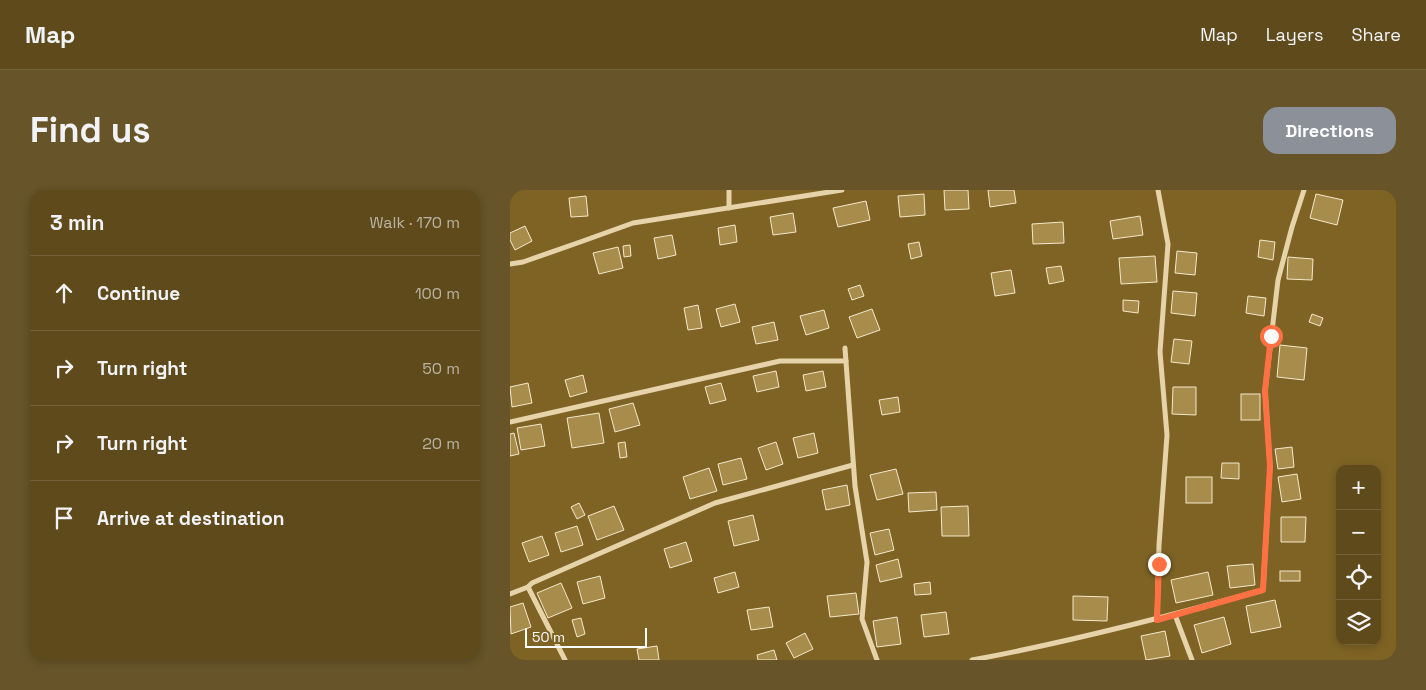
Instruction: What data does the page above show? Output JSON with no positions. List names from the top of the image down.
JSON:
{
  "scale_bar": "50 m",
  "page": {
    "header": "Map",
    "nav": ["Map", "Layers", "Share"],
    "buttons": "Directions",
    "title": "Find us",
    "heading": ["3 min", "Walk · 170 m"],
    "list": [
      ["Continue", "100 m"],
      ["Turn right", "50 m"],
      ["Turn right", "20 m"],
      "Arrive at destination"
    ],
    "map_buttons": ["+", "−"],
    "scale": "50 m"
  }
}
